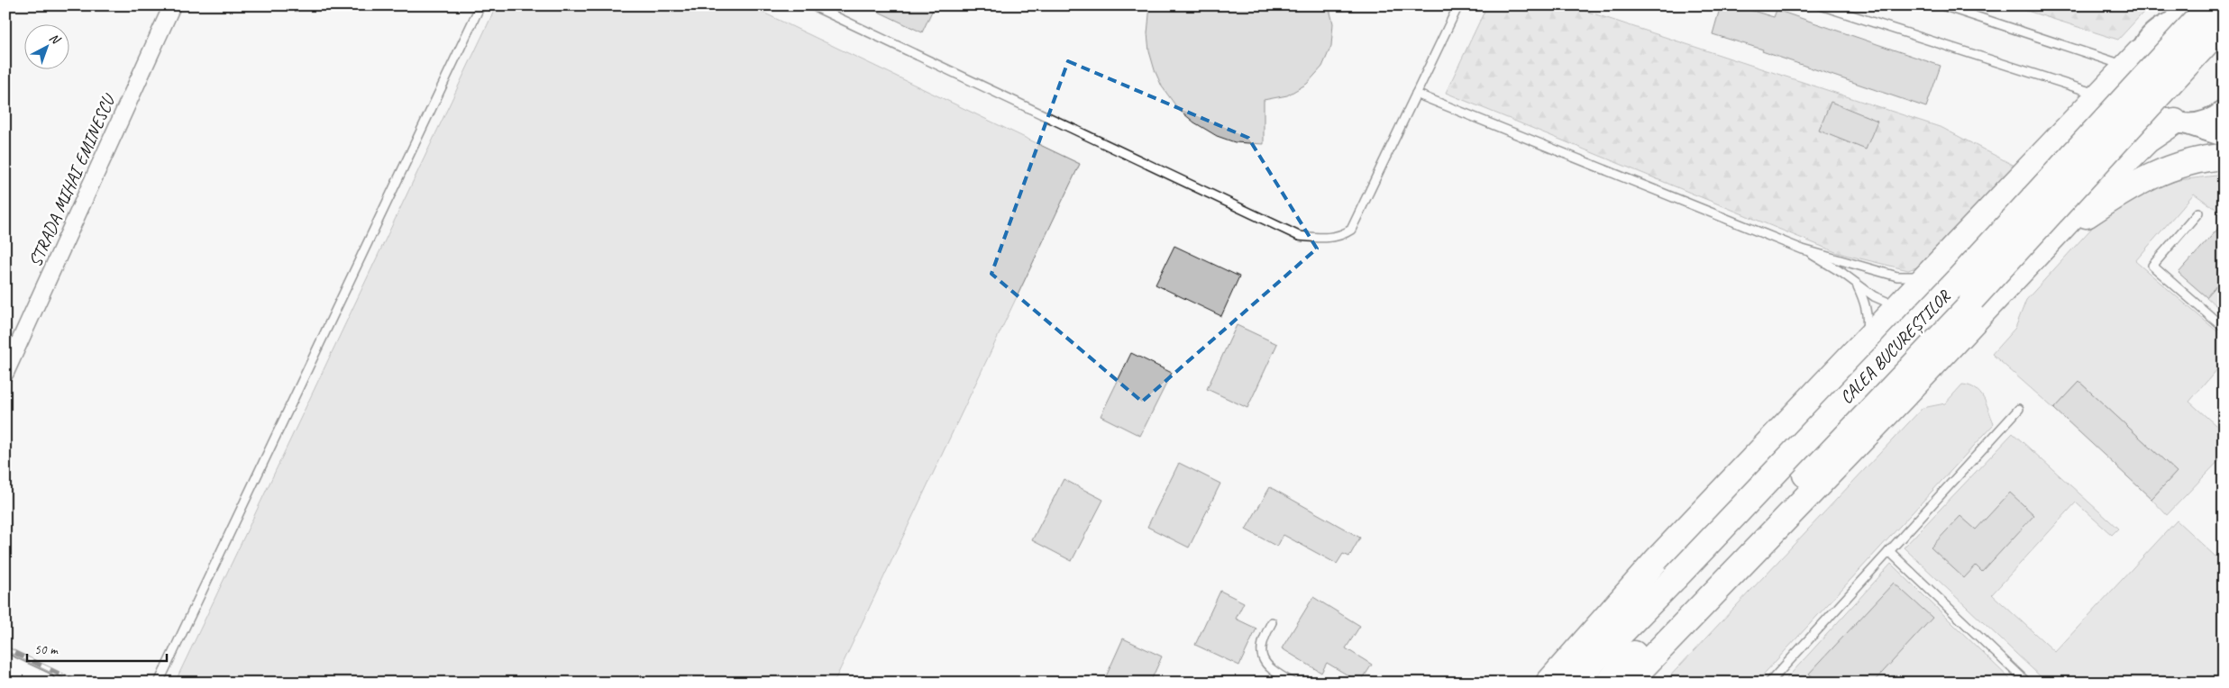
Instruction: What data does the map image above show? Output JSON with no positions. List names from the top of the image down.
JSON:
{
  "streets": {
    "highway": ["CALEA BUCUREȘTILOR"],
    "street": ["STRADA MIHAI EMINESCU"]
  },
  "scale_bar": "50 m",
  "north": "top right"
}
